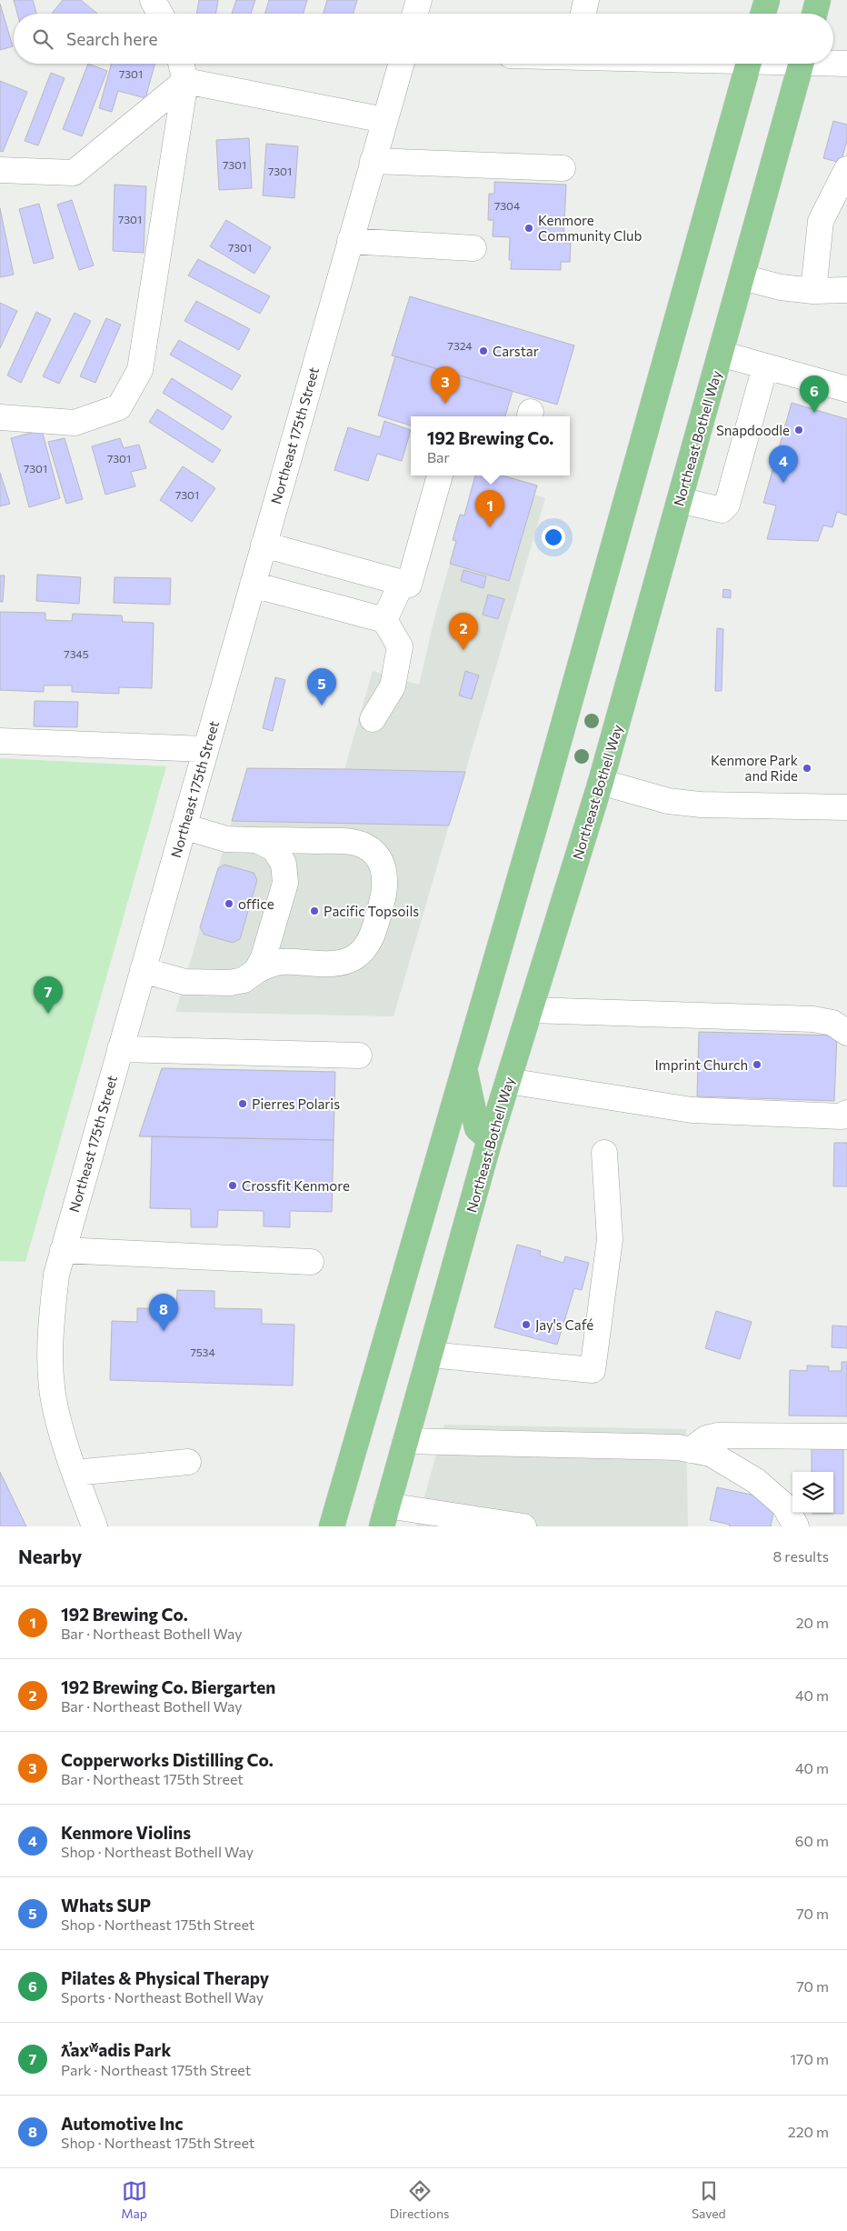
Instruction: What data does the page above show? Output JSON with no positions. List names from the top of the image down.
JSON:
{
  "streets": {
    "main road": ["Northeast Bothell Way"],
    "street": ["Northeast 175th Street"]
  },
  "places": [
    "Kenmore Community Club",
    "Carstar",
    "Snapdoodle",
    "Kenmore Park and Ride",
    "office",
    "Pacific Topsoils",
    "Imprint Church",
    "Pierres Polaris",
    "Crossfit Kenmore",
    "Jay's Café"
  ],
  "house_numbers": [
    "7301",
    "7301",
    "7301",
    "7304",
    "7301",
    "7301",
    "7324",
    "7301",
    "7301",
    "7301",
    "7345",
    "7534"
  ],
  "page": {
    "search": "Search here",
    "pins": [
      "3",
      "6",
      "4",
      "1",
      "2",
      "5",
      "7",
      "8"
    ],
    "popup": ["192 Brewing Co.", "Bar"],
    "heading": ["Nearby", "8 results"],
    "list": [
      {
        "mark": "1",
        "name": "192 Brewing Co.",
        "note": "Bar · Northeast Bothell Way",
        "value": "20 m"
      },
      {
        "mark": "2",
        "name": "192 Brewing Co. Biergarten",
        "note": "Bar · Northeast Bothell Way",
        "value": "40 m"
      },
      {
        "mark": "3",
        "name": "Copperworks Distilling Co.",
        "note": "Bar · Northeast 175th Street",
        "value": "40 m"
      },
      {
        "mark": "4",
        "name": "Kenmore Violins",
        "note": "Shop · Northeast Bothell Way",
        "value": "60 m"
      },
      {
        "mark": "5",
        "name": "Whats SUP",
        "note": "Shop · Northeast 175th Street",
        "value": "70 m"
      },
      {
        "mark": "6",
        "name": "Pilates & Physical Therapy",
        "note": "Sports · Northeast Bothell Way",
        "value": "70 m"
      },
      {
        "mark": "7",
        "name": "ƛ̕ax̌ʷadis Park",
        "note": "Park · Northeast 175th Street",
        "value": "170 m"
      },
      {
        "mark": "8",
        "name": "Automotive Inc",
        "note": "Shop · Northeast 175th Street",
        "value": "220 m"
      }
    ],
    "nav": ["Map", "Directions", "Saved"]
  }
}
